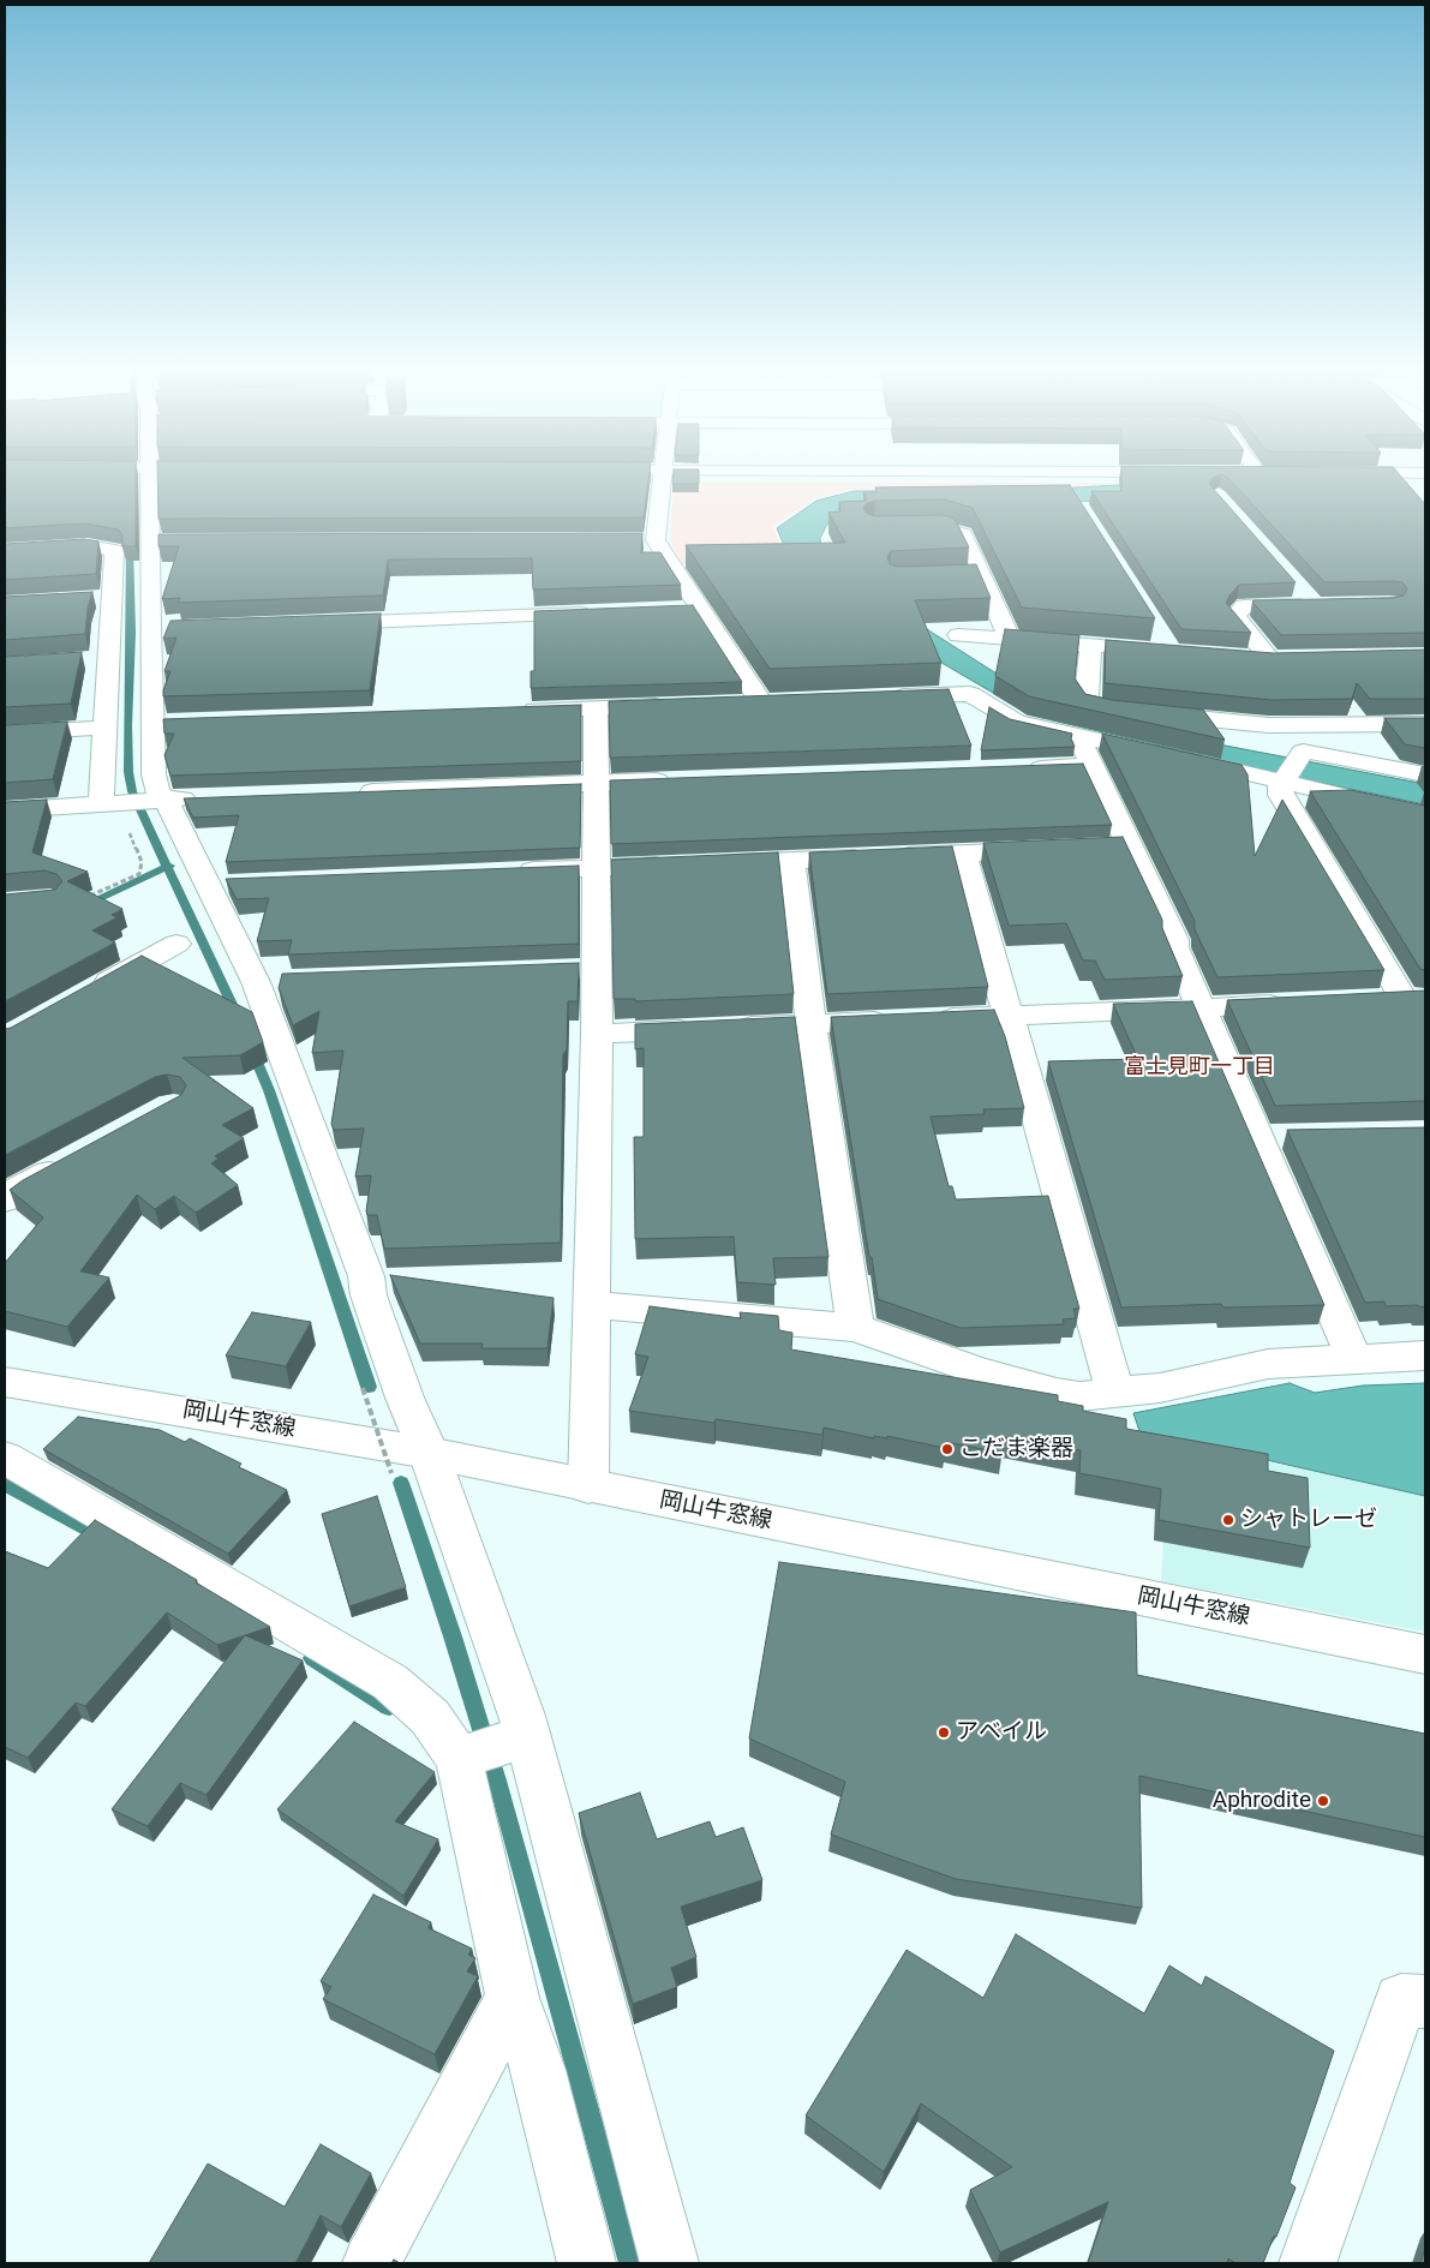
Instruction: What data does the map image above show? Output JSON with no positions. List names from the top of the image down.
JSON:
{
  "streets": {
    "street": ["岡山牛窓線"]
  },
  "districts": ["富士見町一丁目"],
  "places": [
    "こだま楽器",
    "シャトレーゼ",
    "アベイル",
    "Aphrodite"
  ]
}
